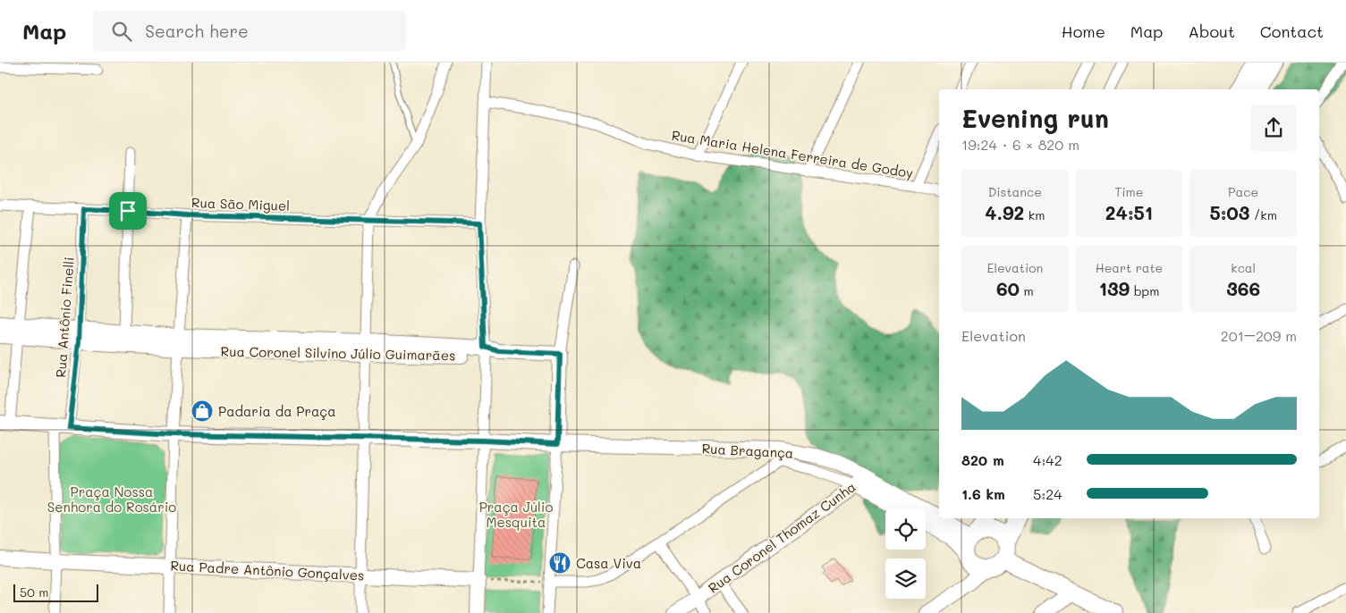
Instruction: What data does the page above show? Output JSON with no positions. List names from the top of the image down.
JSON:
{
  "streets": {
    "street": [
      "Rua Maria Helena Ferreira de Godoy",
      "Rua São Miguel",
      "Rua Antônio Finelli",
      "Rua Coronel Silvino Júlio Guimarães",
      "Rua Bragança",
      "Rua Coronel Thomaz Cunha",
      "Rua Padre Antônio Gonçalves"
    ]
  },
  "crossings": [
    ["Rua São Miguel", "Rua Antônio Finelli"],
    ["Rua Bragança", "Rua Coronel Thomaz Cunha"]
  ],
  "parks": ["Praça Nossa Senhora do Rosário", "Praça Júlio Mesquita"],
  "places": {
    "shop": ["Padaria da Praça"],
    "restaurant": ["Casa Viva"]
  },
  "scale_bar": "50 m",
  "page": {
    "header": "Map",
    "search": "Search here",
    "nav": [
      "Home",
      "Map",
      "About",
      "Contact"
    ],
    "heading": ["Evening run", "19:24 · 6 × 820 m"],
    "stats": [
      ["Distance", "4.92 km"],
      ["Time", "24:51"],
      ["Pace", "5:03 /km"],
      ["Elevation", "60 m"],
      ["Heart rate", "139 bpm"],
      ["kcal", "366"]
    ],
    "chart": ["Elevation", "201–209 m"],
    "list": [
      {
        "name": "820 m",
        "note": "4:42"
      },
      {
        "name": "1.6 km",
        "note": "5:24"
      }
    ],
    "scale": "50 m"
  }
}
